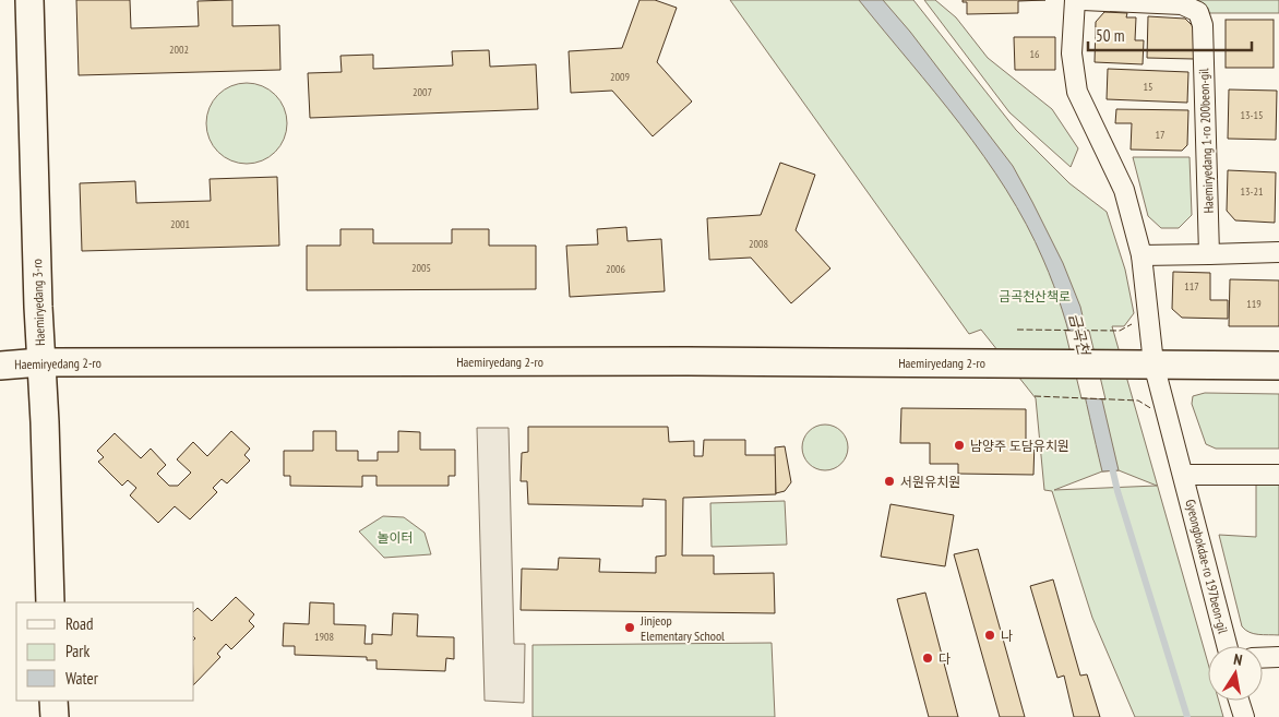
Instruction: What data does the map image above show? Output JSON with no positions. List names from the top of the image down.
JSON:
{
  "streets": {
    "street": [
      "Haemiryedang 1-ro 200beon-gil",
      "Haemiryedang 3-ro",
      "Haemiryedang 2-ro",
      "Gyeongbokdae-ro 197beon-gil"
    ]
  },
  "crossings": [
    ["Haemiryedang 3-ro", "Haemiryedang 2-ro"],
    ["Haemiryedang 2-ro", "Gyeongbokdae-ro 197beon-gil"]
  ],
  "water": ["금곡천"],
  "parks": ["금곡천산책로", "놀이터"],
  "places": [
    "남양주 도담유치원",
    "서원유치원",
    "Jinjeop Elementary School",
    "나",
    "다"
  ],
  "house_numbers": [
    "2002",
    "16",
    "2009",
    "15",
    "2007",
    "13-15",
    "17",
    "13-21",
    "2001",
    "2008",
    "2005",
    "2006",
    "117",
    "119",
    "1908"
  ],
  "legend": ["Road", "Park", "Water"],
  "scale_bar": "50 m",
  "north": "top"
}
